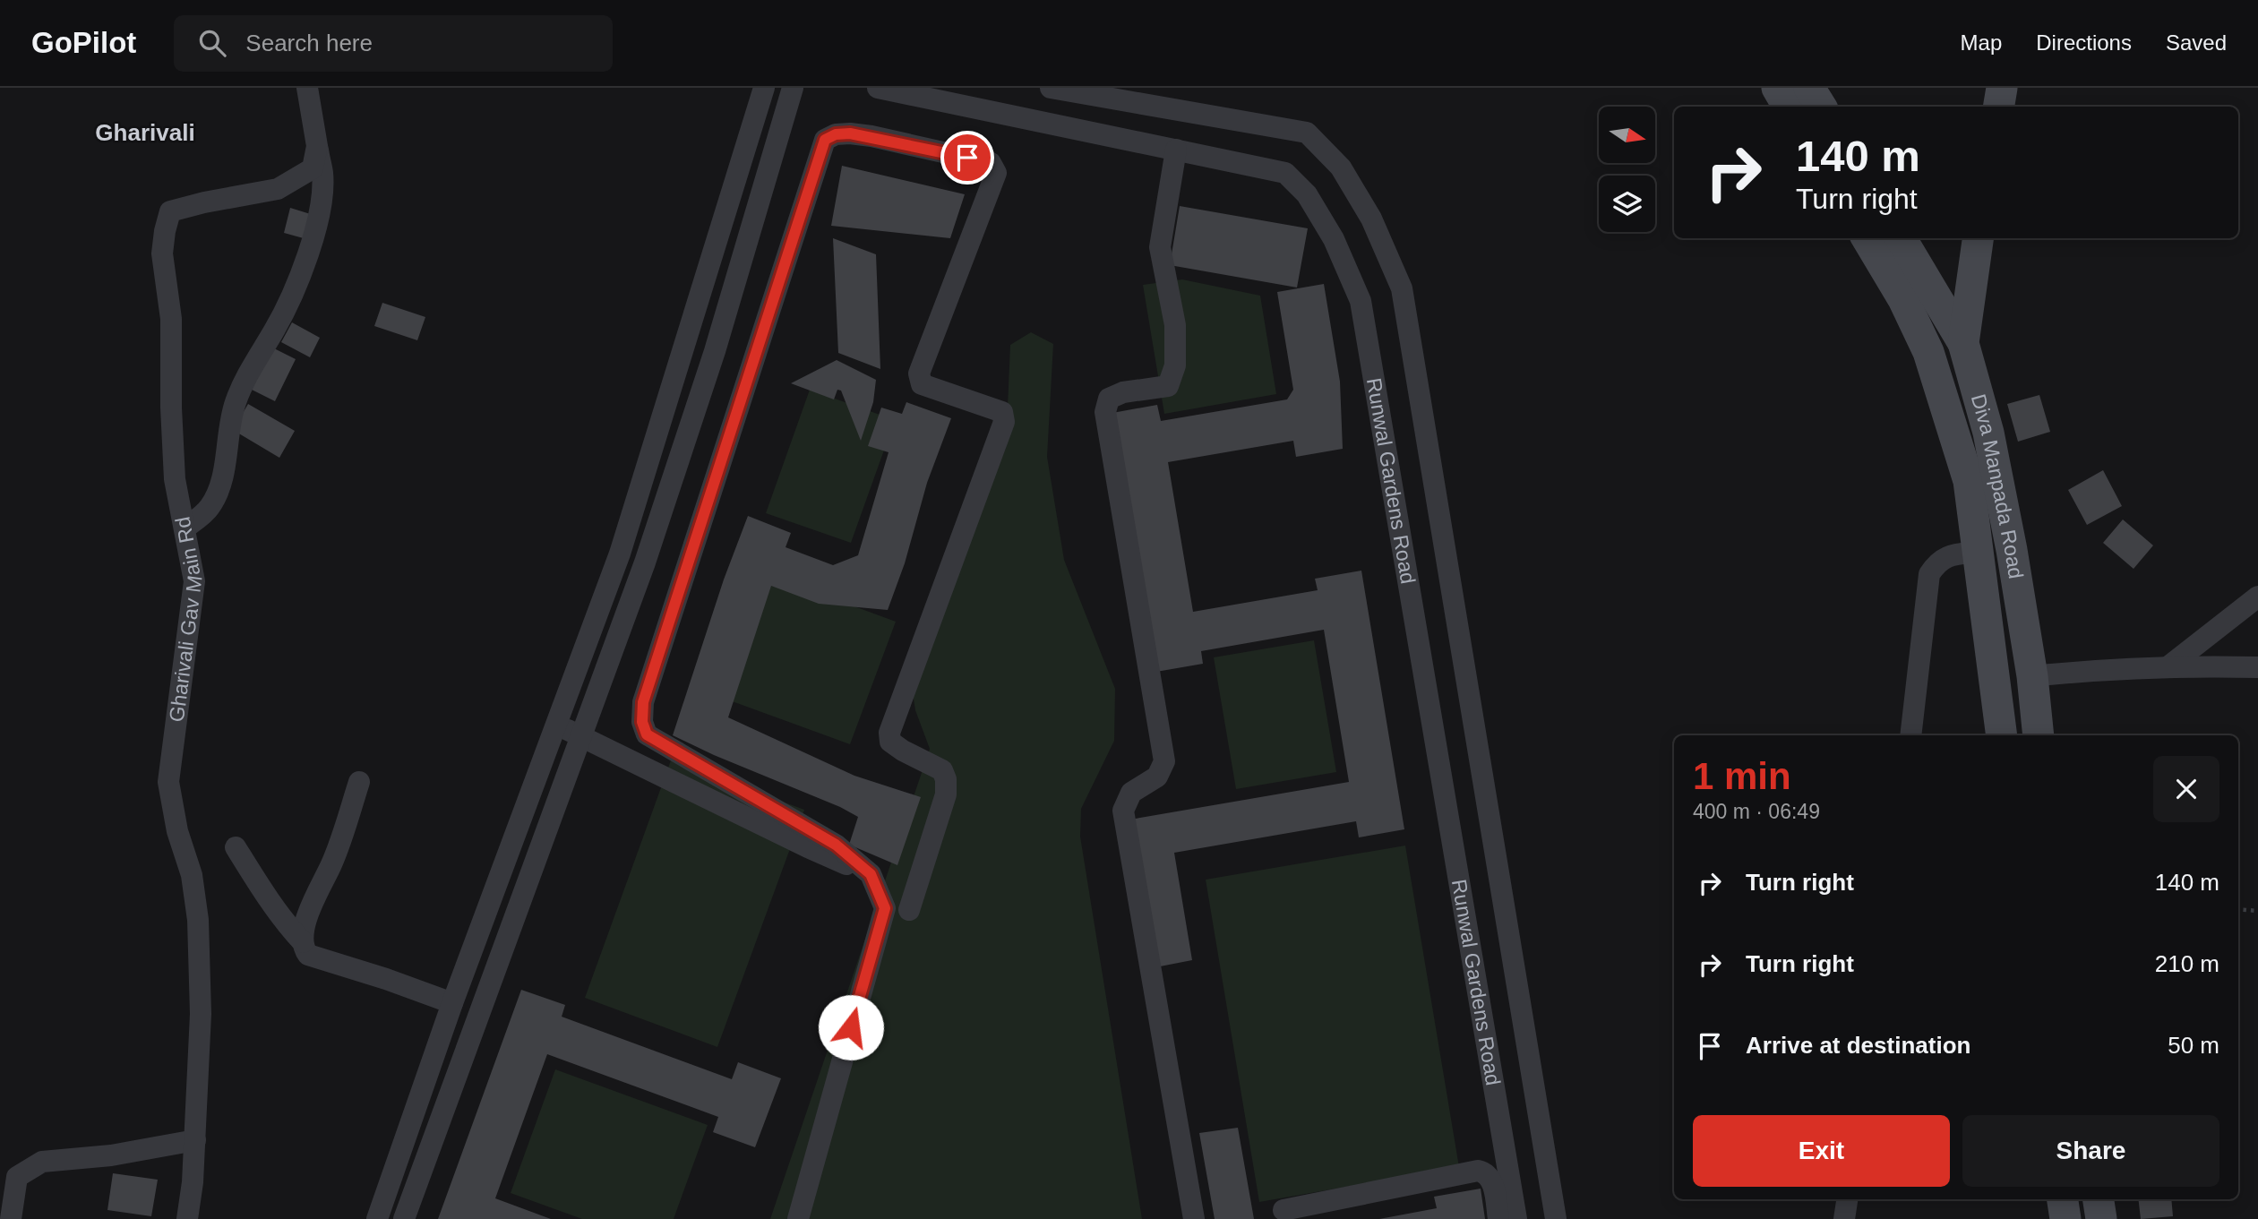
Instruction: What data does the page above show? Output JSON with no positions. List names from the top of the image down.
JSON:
{
  "streets": {
    "street": ["Runwal Gardens Road", "Diva Manpada Road", "Gharivali Gav Main Rd"]
  },
  "districts": ["Gharivali"],
  "north": "right",
  "page": {
    "header": "GoPilot",
    "search": "Search here",
    "nav": ["Map", "Directions", "Saved"],
    "turn": ["140 m", "Turn right"],
    "heading": ["1 min", "400 m · 06:49"],
    "list": [
      {
        "name": "Turn right",
        "value": "140 m"
      },
      {
        "name": "Turn right",
        "value": "210 m"
      },
      {
        "name": "Arrive at destination",
        "value": "50 m"
      }
    ],
    "buttons": ["Exit", "Share"]
  }
}
